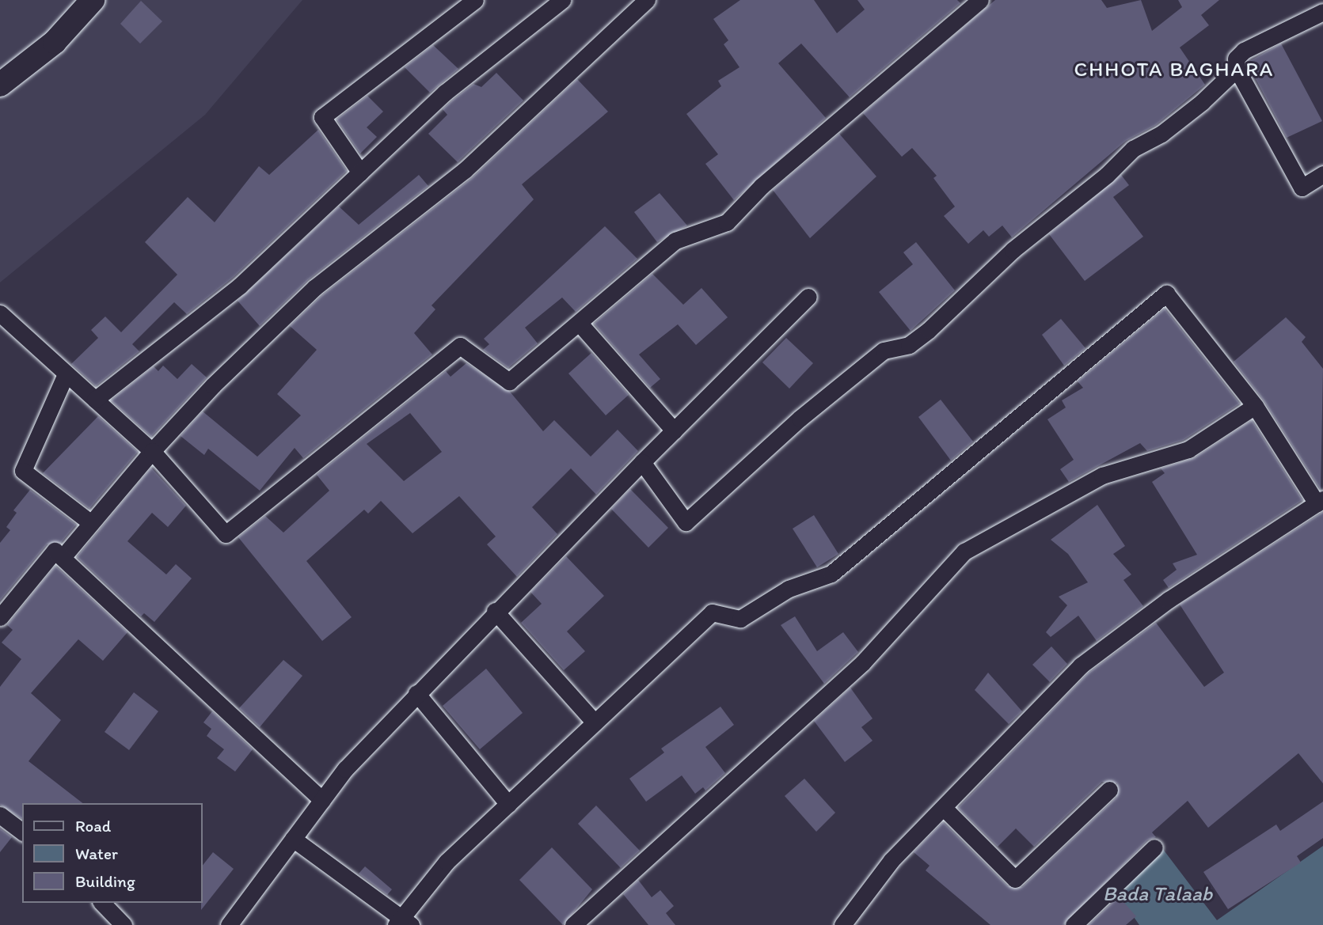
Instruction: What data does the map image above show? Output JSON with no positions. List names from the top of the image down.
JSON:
{
  "districts": ["CHHOTA BAGHARA"],
  "water": ["Bada Talaab"],
  "legend": ["Road", "Water", "Building"]
}
